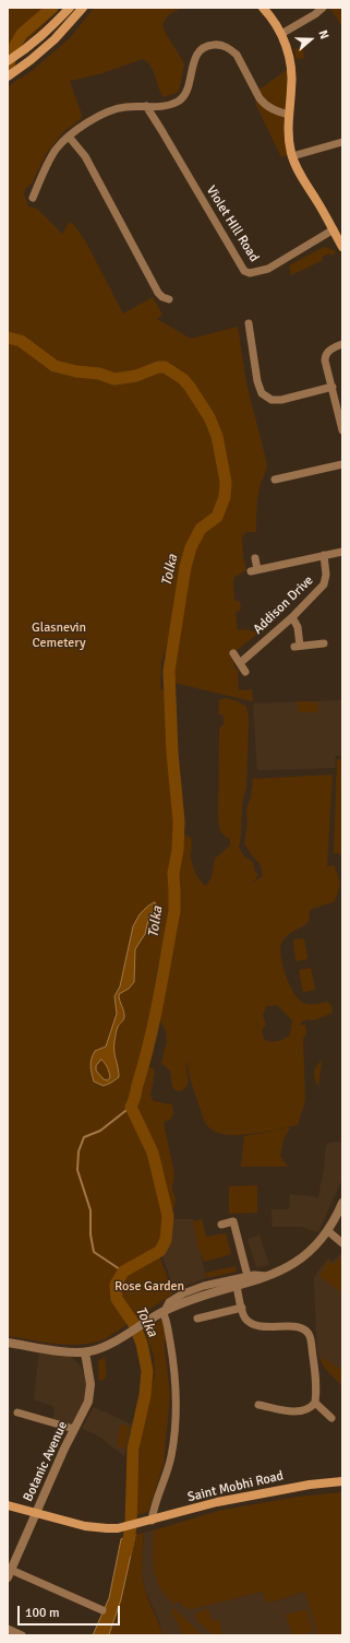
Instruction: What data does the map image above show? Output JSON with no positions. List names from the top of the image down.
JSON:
{
  "streets": {
    "main road": ["Saint Mobhi Road"],
    "street": ["Violet HIll Road", "Addison Drive", "Botanic Avenue"]
  },
  "crossings": [
    ["Botanic Avenue", "Saint Mobhi Road"]
  ],
  "water": ["Tolka"],
  "parks": ["Glasnevin Cemetery", "Rose Garden"],
  "scale_bar": "100 m",
  "north": "right"
}
